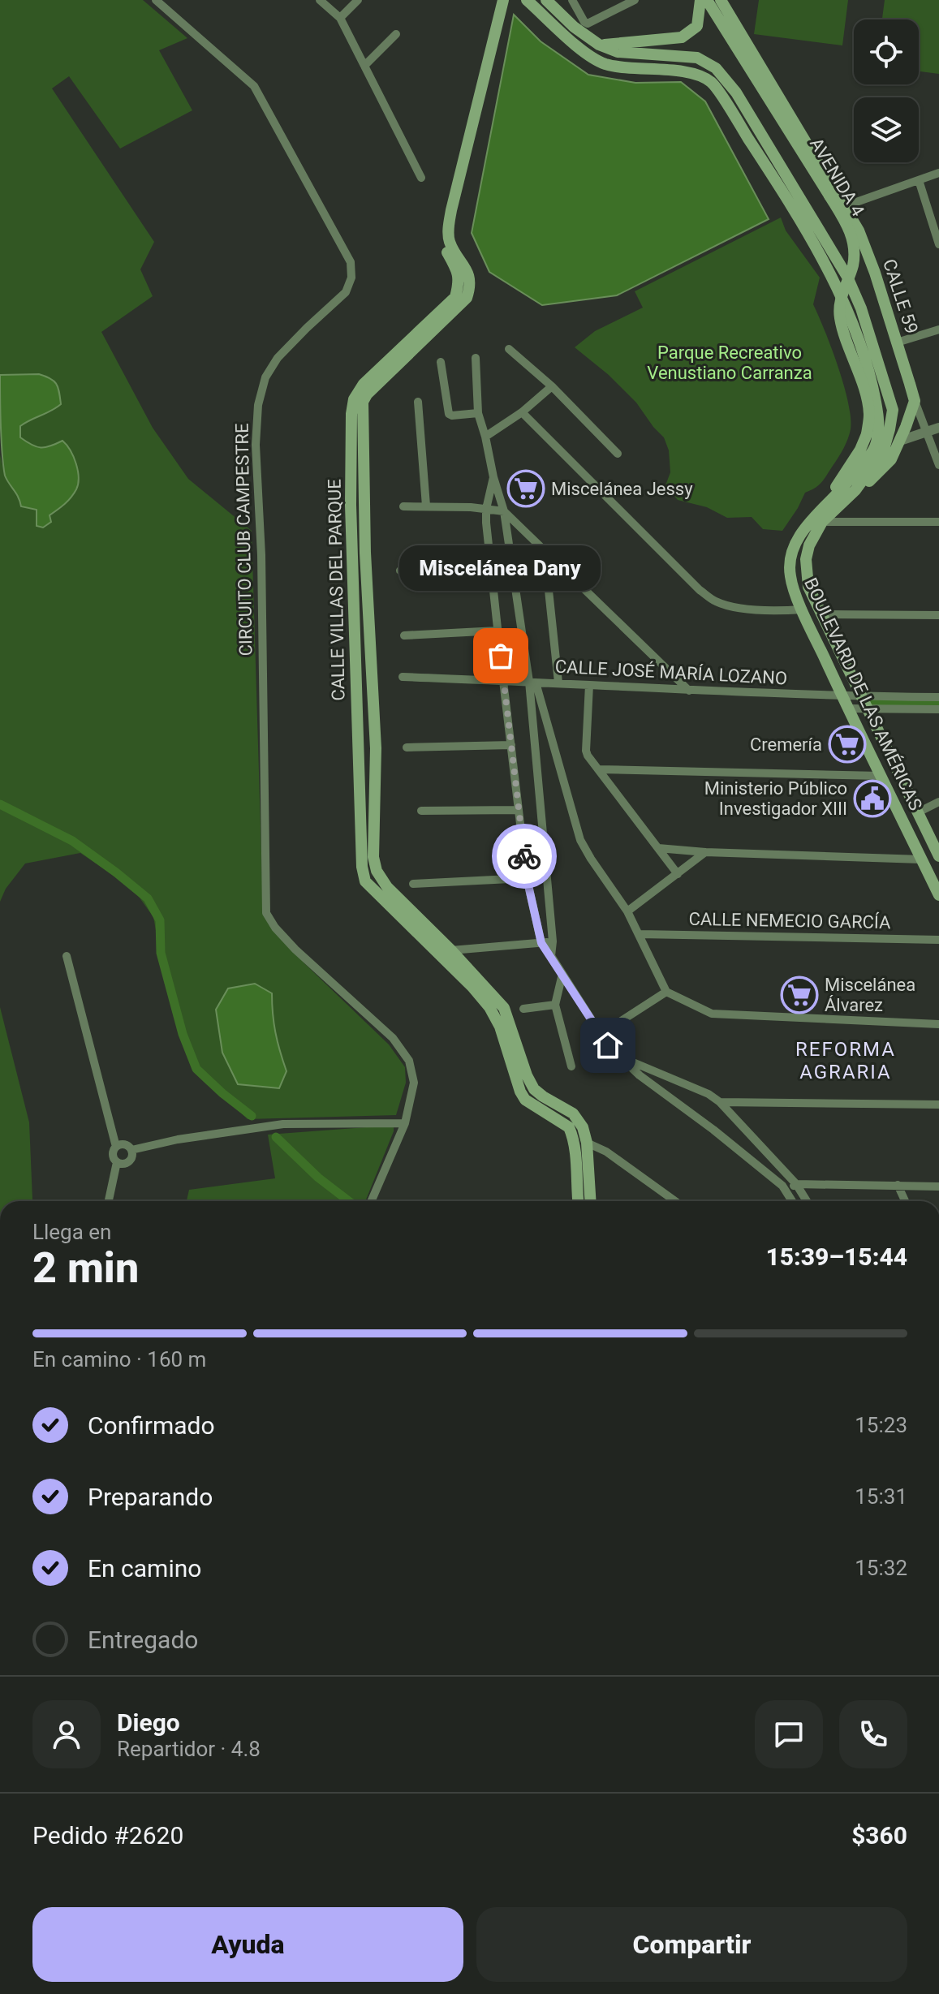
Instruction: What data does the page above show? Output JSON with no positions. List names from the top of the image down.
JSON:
{
  "streets": {
    "main road": [
      "AVENIDA 4",
      "CALLE 59",
      "CALLE VILLAS DEL PARQUE",
      "BOULEVARD DE LAS AMÉRICAS"
    ],
    "street": ["CIRCUITO CLUB CAMPESTRE", "CALLE JOSÉ MARÍA LOZANO", "CALLE NEMECIO GARCÍA"]
  },
  "crossings": [
    ["AVENIDA 4", "CALLE 59"],
    ["AVENIDA 4", "BOULEVARD DE LAS AMÉRICAS"],
    ["CALLE JOSÉ MARÍA LOZANO", "BOULEVARD DE LAS AMÉRICAS"]
  ],
  "districts": ["REFORMA AGRARIA"],
  "parks": ["Parque Recreativo Venustiano Carranza"],
  "places": {
    "supermarket": ["Miscelánea Jessy", "Cremería", "Miscelánea Álvarez"],
    "other": ["Miscelánea Dany"],
    "public building": ["Ministerio Público Investigador XIII"]
  },
  "page": {
    "bubble": "Miscelánea Dany",
    "heading": ["2 min", "Llega en", "15:39–15:44"],
    "panel": [
      "Diego",
      "Repartidor · 4.8",
      "Pedido #2620",
      "$360"
    ],
    "bar": "En camino · 160 m",
    "list": [
      ["Confirmado", "15:23"],
      ["Preparando", "15:31"],
      ["En camino", "15:32"],
      "Entregado"
    ],
    "buttons": ["Ayuda", "Compartir"]
  }
}
